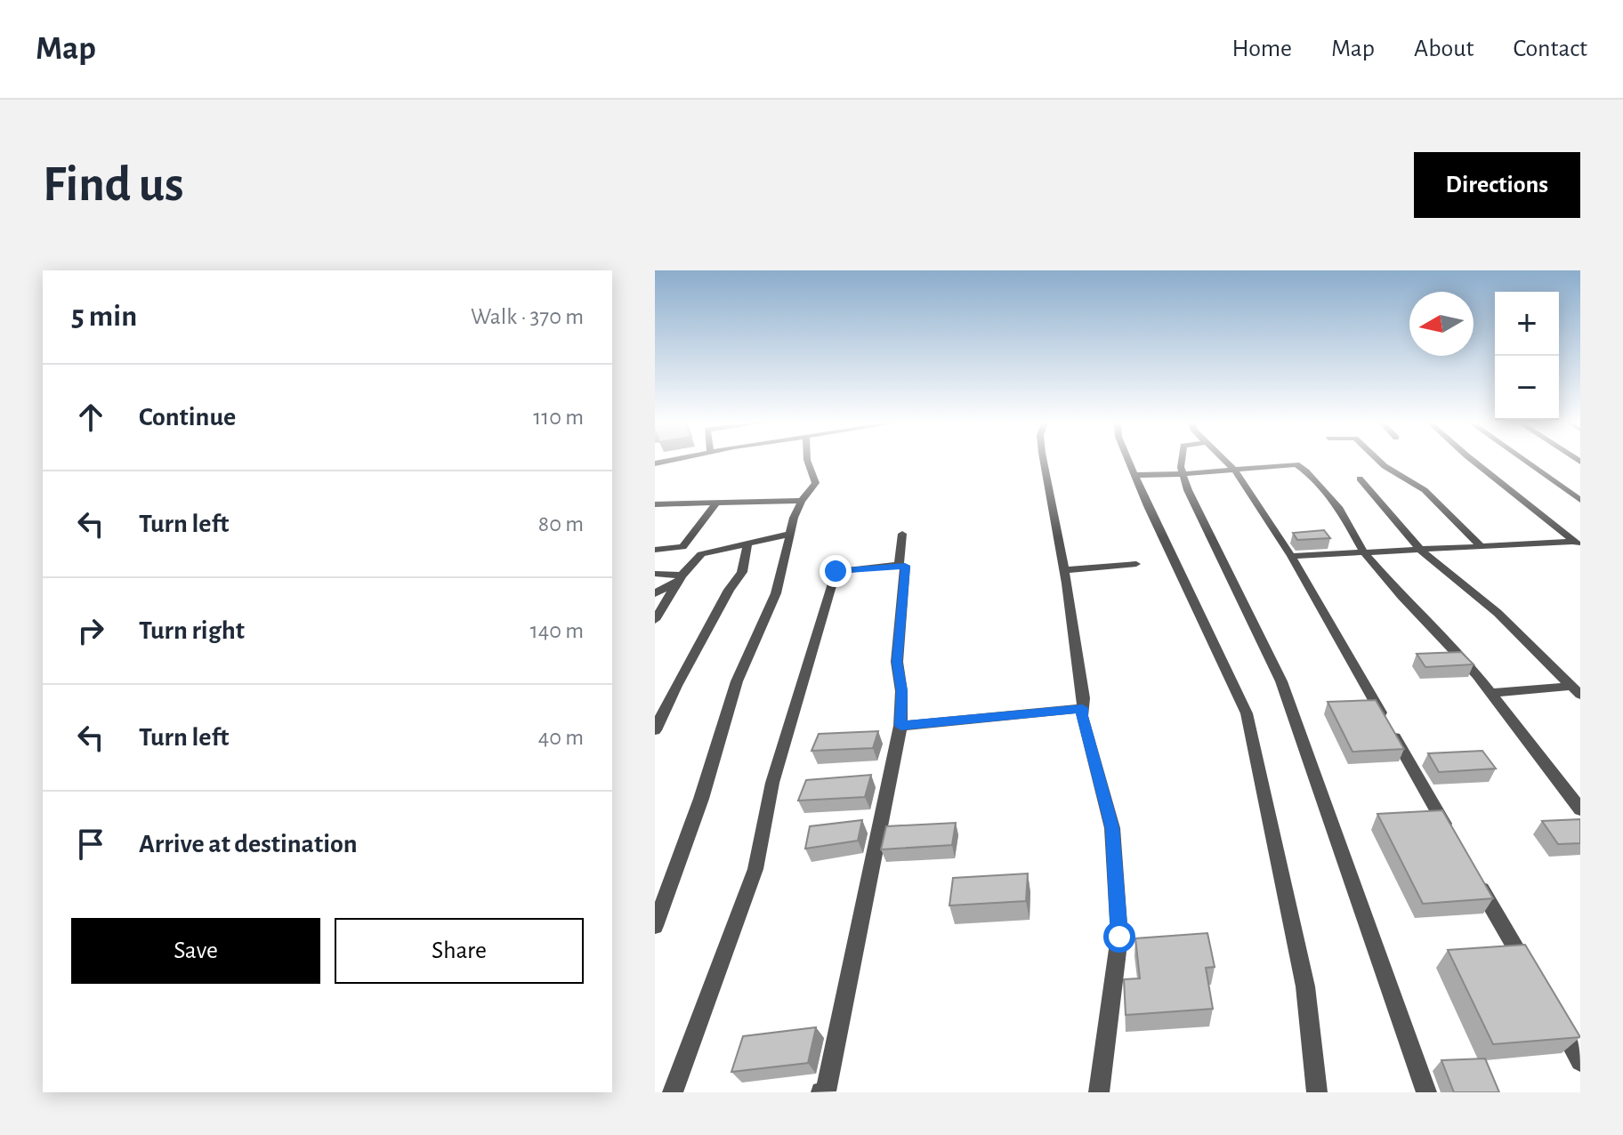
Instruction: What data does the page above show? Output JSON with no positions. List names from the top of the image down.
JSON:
{
  "north": "left",
  "page": {
    "header": "Map",
    "nav": [
      "Home",
      "Map",
      "About",
      "Contact"
    ],
    "buttons": [
      "Directions",
      ["Save", "Share"]
    ],
    "title": "Find us",
    "heading": ["5 min", "Walk · 370 m"],
    "map_buttons": ["+", "−"],
    "list": [
      ["Continue", "110 m"],
      ["Turn left", "80 m"],
      ["Turn right", "140 m"],
      ["Turn left", "40 m"],
      "Arrive at destination"
    ]
  }
}
